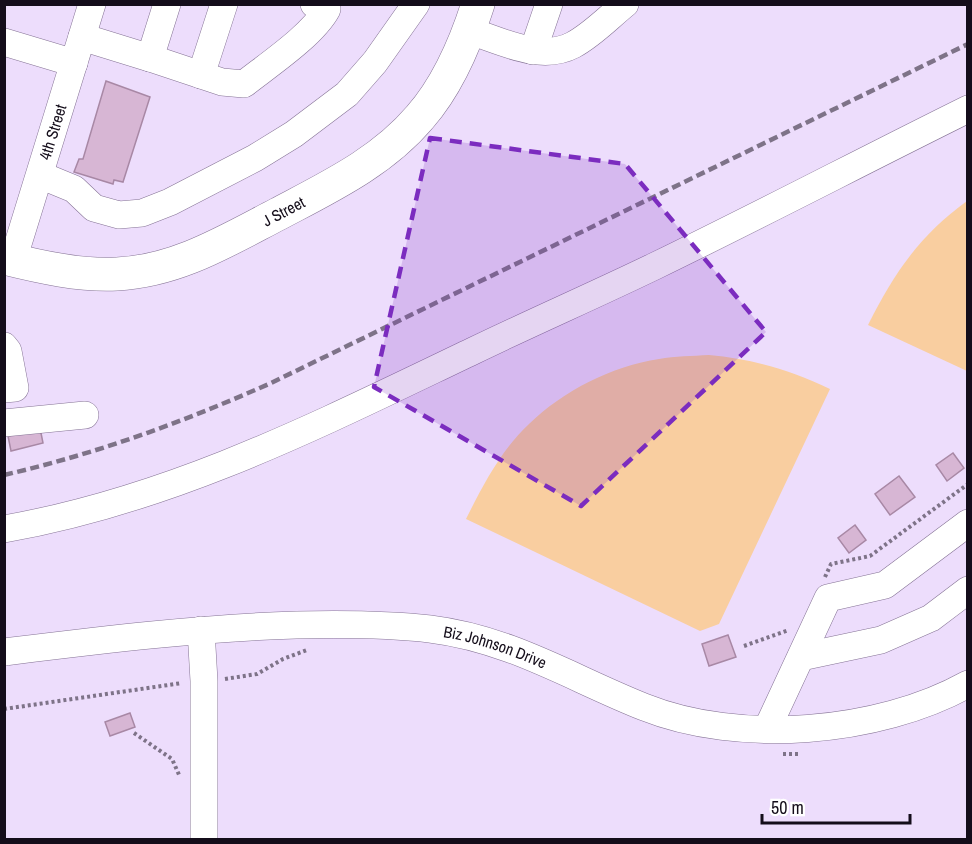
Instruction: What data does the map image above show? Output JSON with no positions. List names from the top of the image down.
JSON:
{
  "streets": {
    "main road": ["J Street"],
    "street": ["4th Street", "Biz Johnson Drive"]
  },
  "crossings": [
    ["4th Street", "J Street"]
  ],
  "scale_bar": "50 m"
}
